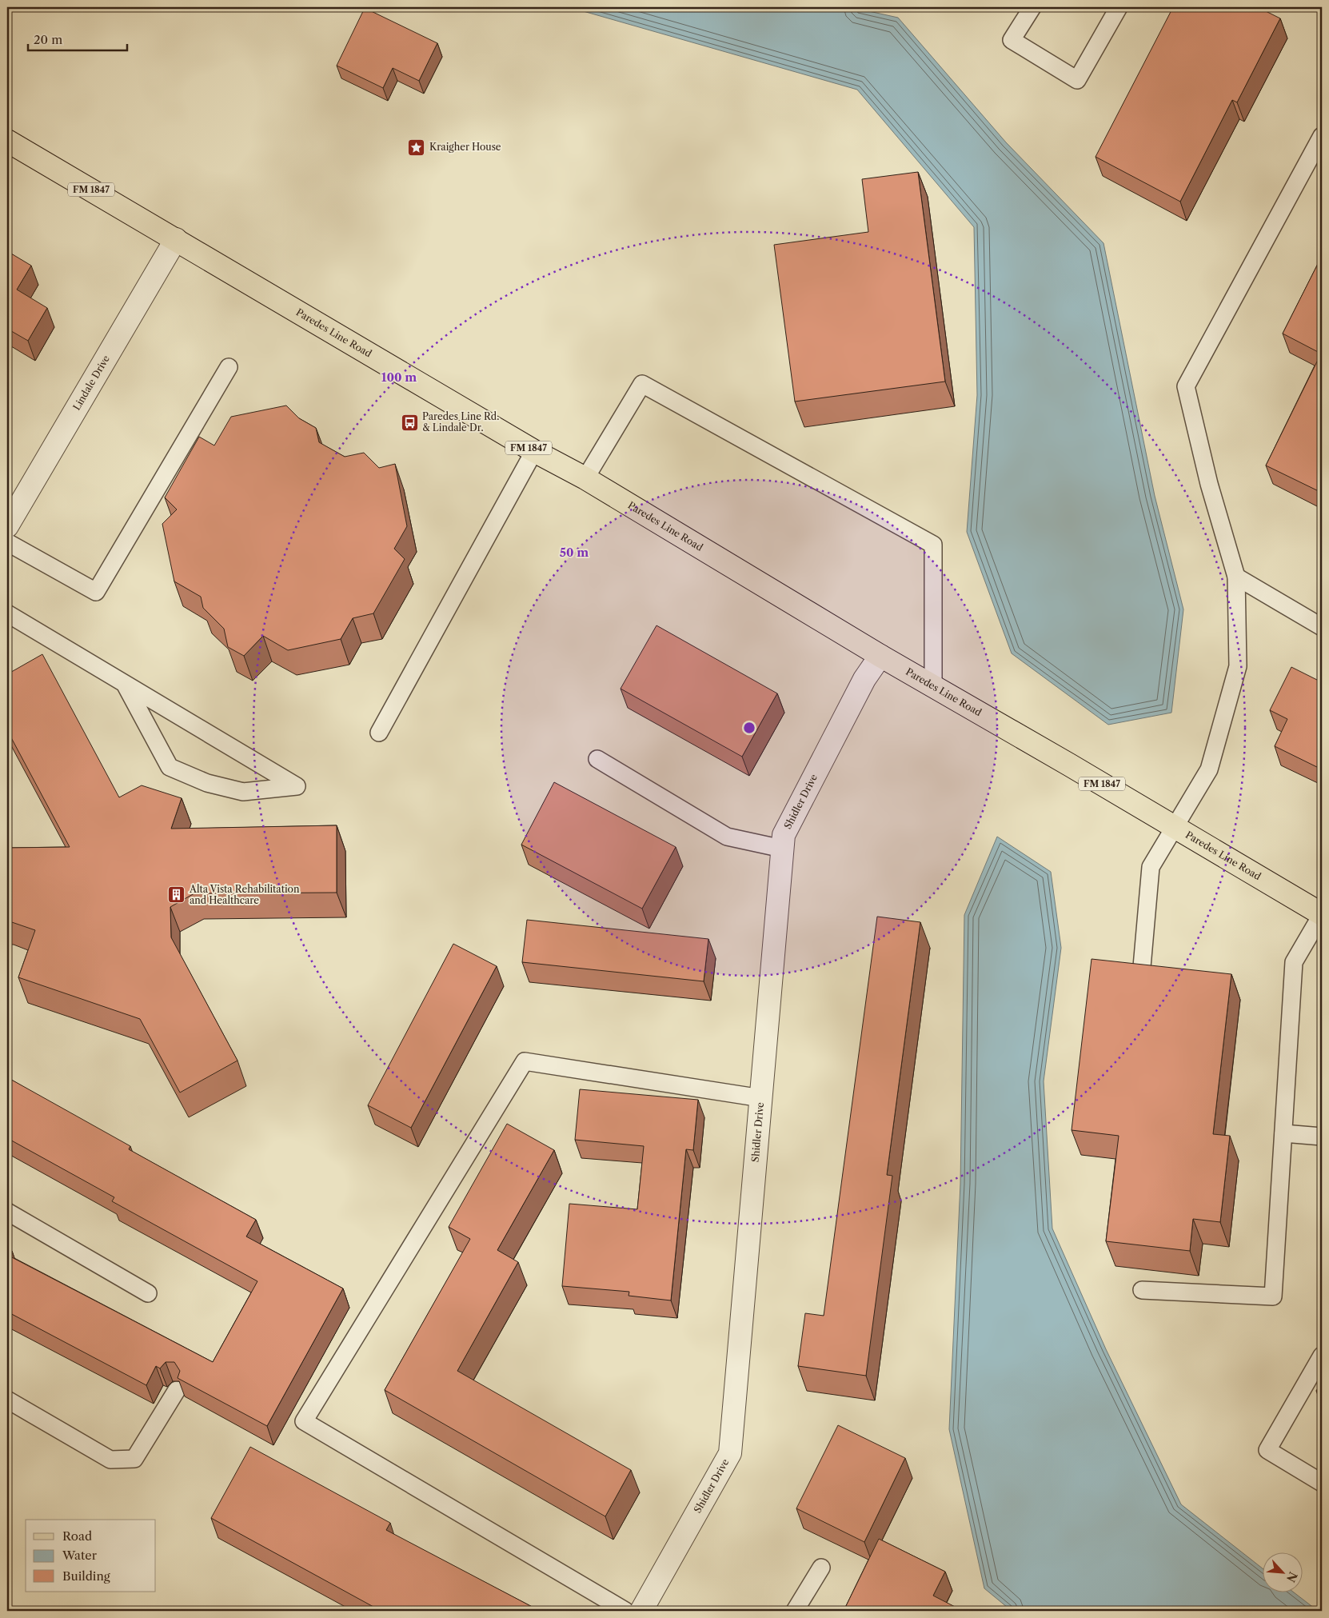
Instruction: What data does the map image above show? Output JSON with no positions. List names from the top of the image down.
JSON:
{
  "streets": {
    "main road": ["FM 1847", "Paredes Line Road"],
    "street": ["Lindale Drive", "Shidler Drive"]
  },
  "crossings": [
    ["Paredes Line Road", "Lindale Drive"],
    ["Paredes Line Road", "Shidler Drive"]
  ],
  "places": {
    "place": ["Kraigher House"],
    "bus stop": ["Paredes Line Rd. & Lindale Dr."],
    "building": ["Alta Vista Rehabilitation and Healthcare"]
  },
  "legend": ["Road", "Water", "Building"],
  "scale_bar": "20 m",
  "north": "bottom right",
  "rings": ["100 m", "50 m"]
}
